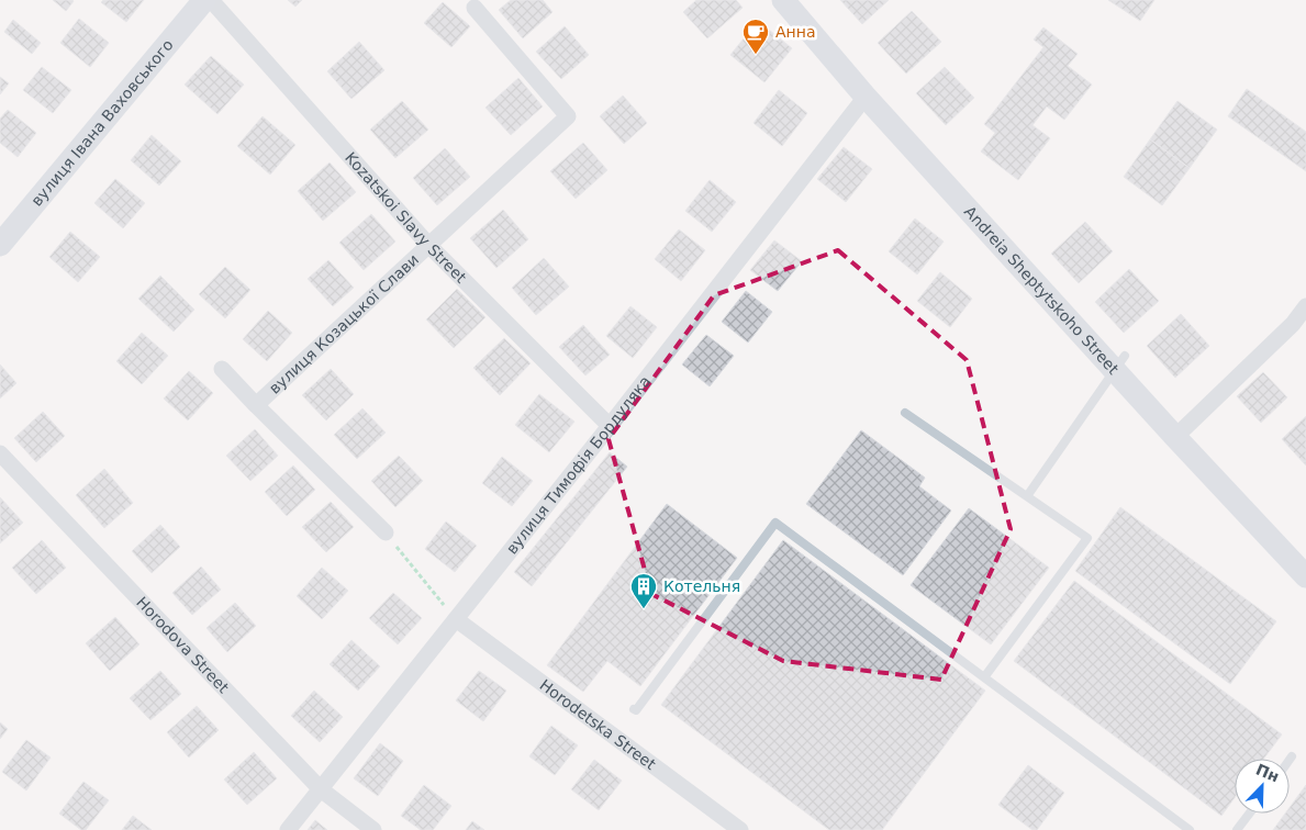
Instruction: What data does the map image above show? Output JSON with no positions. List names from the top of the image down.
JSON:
{
  "streets": {
    "main road": ["вулиця Івана Ваховського", "Andreia Sheptytskoho Street"],
    "street": [
      "Kozatskoi Slavy Street",
      "вулиця Козацької Слави",
      "вулиця Тимофія Бордуляка",
      "Horodova Street",
      "Horodetska Street"
    ]
  },
  "crossings": [
    ["Kozatskoi Slavy Street", "вулиця Козацької Слави"],
    ["Kozatskoi Slavy Street", "вулиця Тимофія Бордуляка"],
    ["Andreia Sheptytskoho Street", "вулиця Тимофія Бордуляка"],
    ["вулиця Тимофія Бордуляка", "Horodova Street"],
    ["вулиця Тимофія Бордуляка", "Horodetska Street"]
  ],
  "places": {
    "cafe": ["Анна"],
    "building": ["Котельня"]
  },
  "north": "top right"
}
